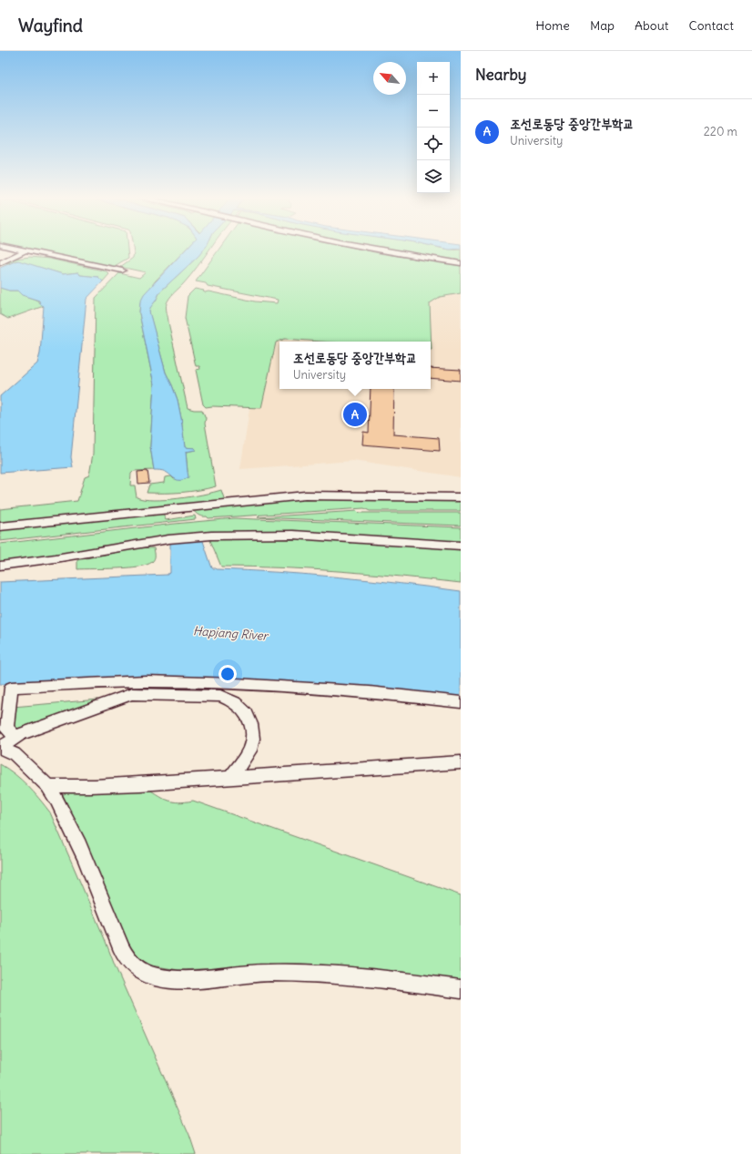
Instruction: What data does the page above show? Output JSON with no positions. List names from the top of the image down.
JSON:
{
  "water": ["Hapjang River"],
  "north": "top left",
  "page": {
    "header": "Wayfind",
    "nav": [
      "Home",
      "Map",
      "About",
      "Contact"
    ],
    "heading": "Nearby",
    "map_buttons": ["+", "−"],
    "list": [
      {
        "mark": "A",
        "name": "조선로동당 중앙간부학교",
        "note": "University",
        "value": "220 m"
      }
    ],
    "popup": ["조선로동당 중앙간부학교", "University"],
    "pins": "A"
  }
}
